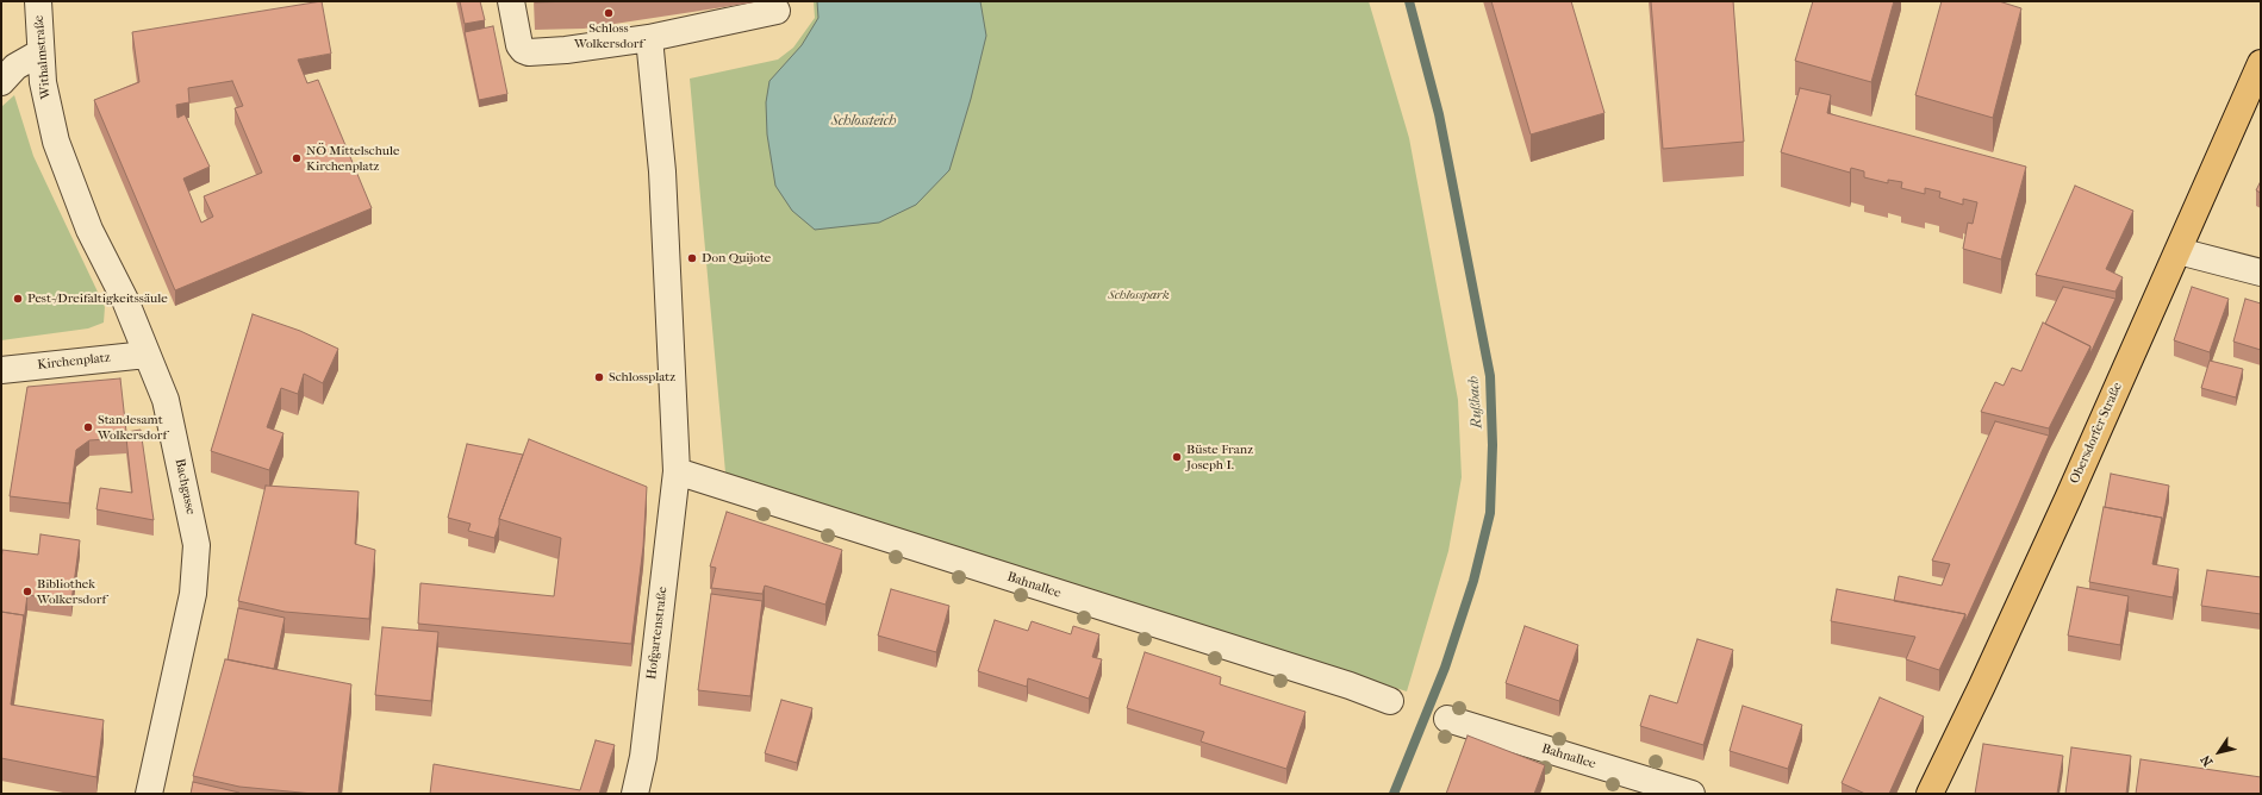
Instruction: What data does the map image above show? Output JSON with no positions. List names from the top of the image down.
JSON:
{
  "streets": {
    "main road": ["Obersdorfer Straße"],
    "street": [
      "Withalmstraße",
      "Kirchenplatz",
      "Bachgasse",
      "Bahnallee",
      "Hofgartenstraße"
    ]
  },
  "crossings": [
    ["Withalmstraße", "Bachgasse"],
    ["Kirchenplatz", "Bachgasse"],
    ["Bahnallee", "Hofgartenstraße"]
  ],
  "water": ["Schlossteich", "Rußbach"],
  "parks": ["Schlosspark"],
  "places": [
    "Schloss Wolkersdorf",
    "NÖ Mittelschule Kirchenplatz",
    "Don Quijote",
    "Pest-/Dreifaltigkeitssäule",
    "Schlossplatz",
    "Standesamt Wolkersdorf",
    "Büste Franz Joseph I.",
    "Bibliothek Wolkersdorf"
  ],
  "north": "bottom left"
}
